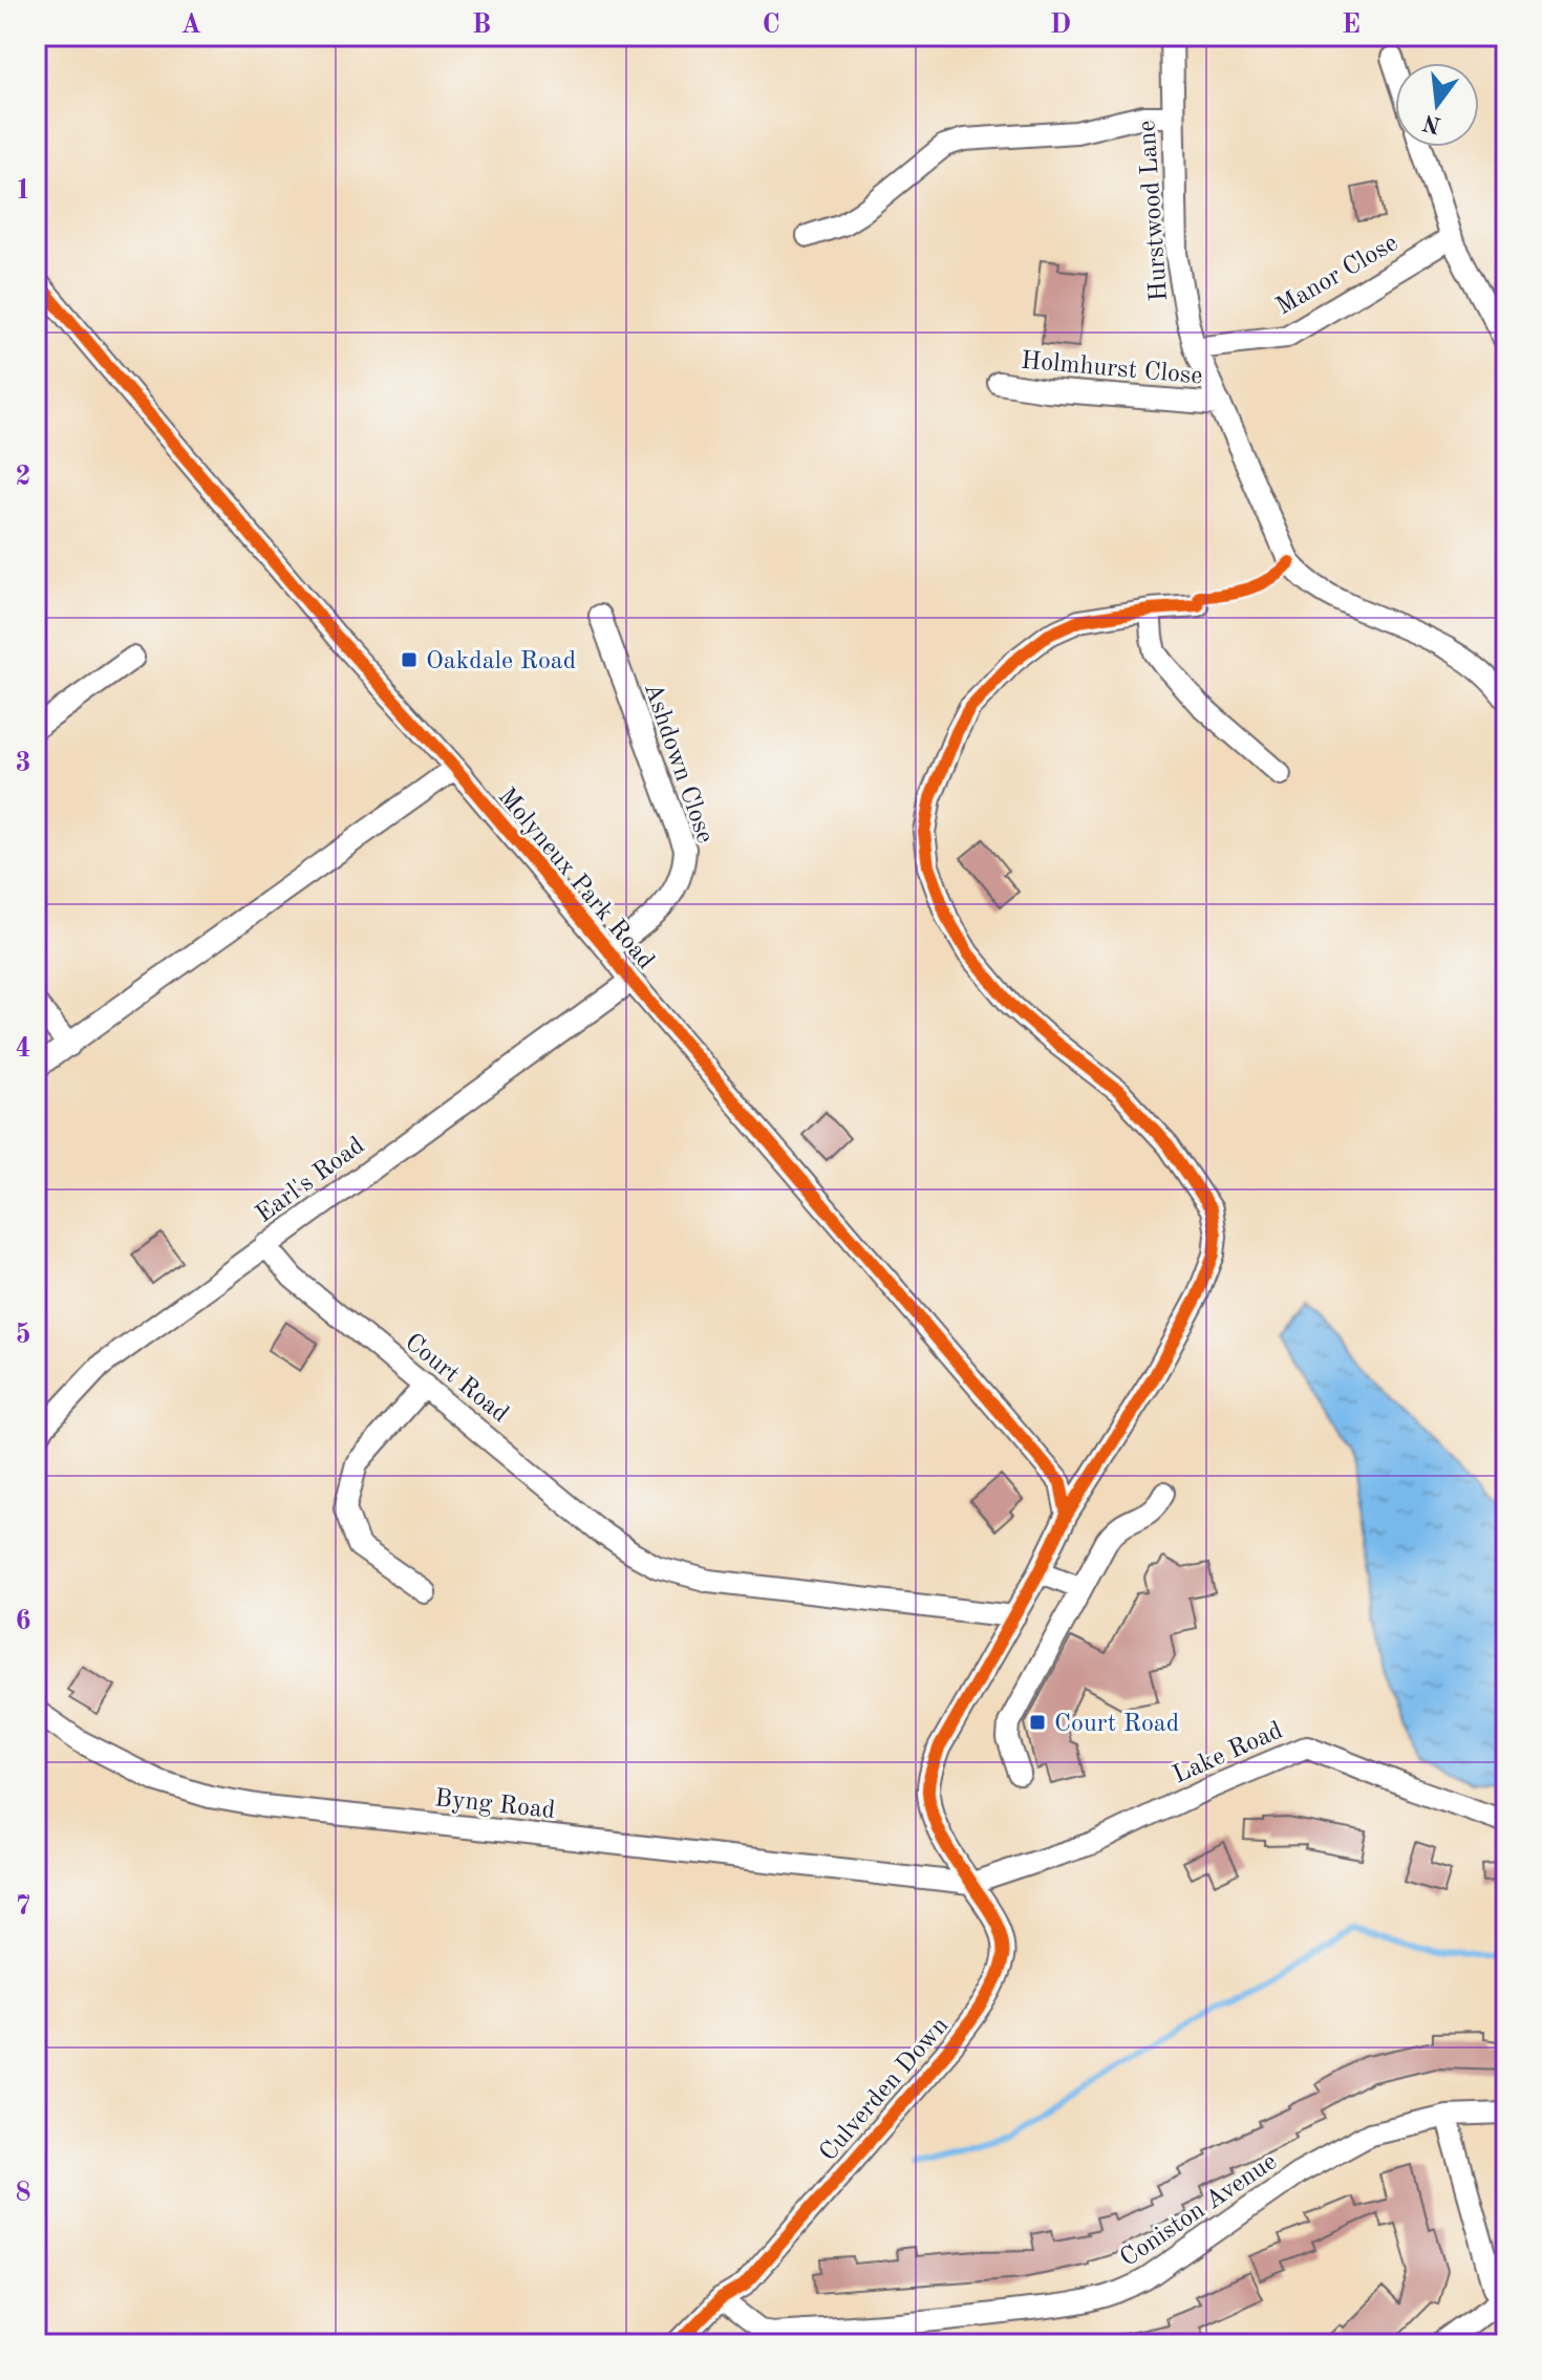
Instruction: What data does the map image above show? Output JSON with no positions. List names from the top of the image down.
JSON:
{
  "streets": {
    "street": [
      "Hurstwood Lane",
      "Manor Close",
      "Holmhurst Close",
      "Ashdown Close",
      "Molyneux Park Road",
      "Earl's Road",
      "Court Road",
      "Lake Road",
      "Byng Road",
      "Culverden Down",
      "Coniston Avenue"
    ]
  },
  "crossings": [
    ["Hurstwood Lane", "Manor Close"],
    ["Hurstwood Lane", "Holmhurst Close"],
    ["Ashdown Close", "Molyneux Park Road"],
    ["Molyneux Park Road", "Earl's Road"],
    ["Earl's Road", "Court Road"],
    ["Court Road", "Culverden Down"],
    ["Lake Road", "Byng Road"],
    ["Lake Road", "Culverden Down"],
    ["Byng Road", "Culverden Down"],
    ["Culverden Down", "Coniston Avenue"]
  ],
  "places": {
    "transit": ["Oakdale Road", "Court Road"]
  },
  "north": "bottom",
  "grid": {
    "columns": [
      "A",
      "B",
      "C",
      "D",
      "E"
    ],
    "rows": [
      "1",
      "2",
      "3",
      "4",
      "5",
      "6",
      "7",
      "8"
    ]
  }
}
